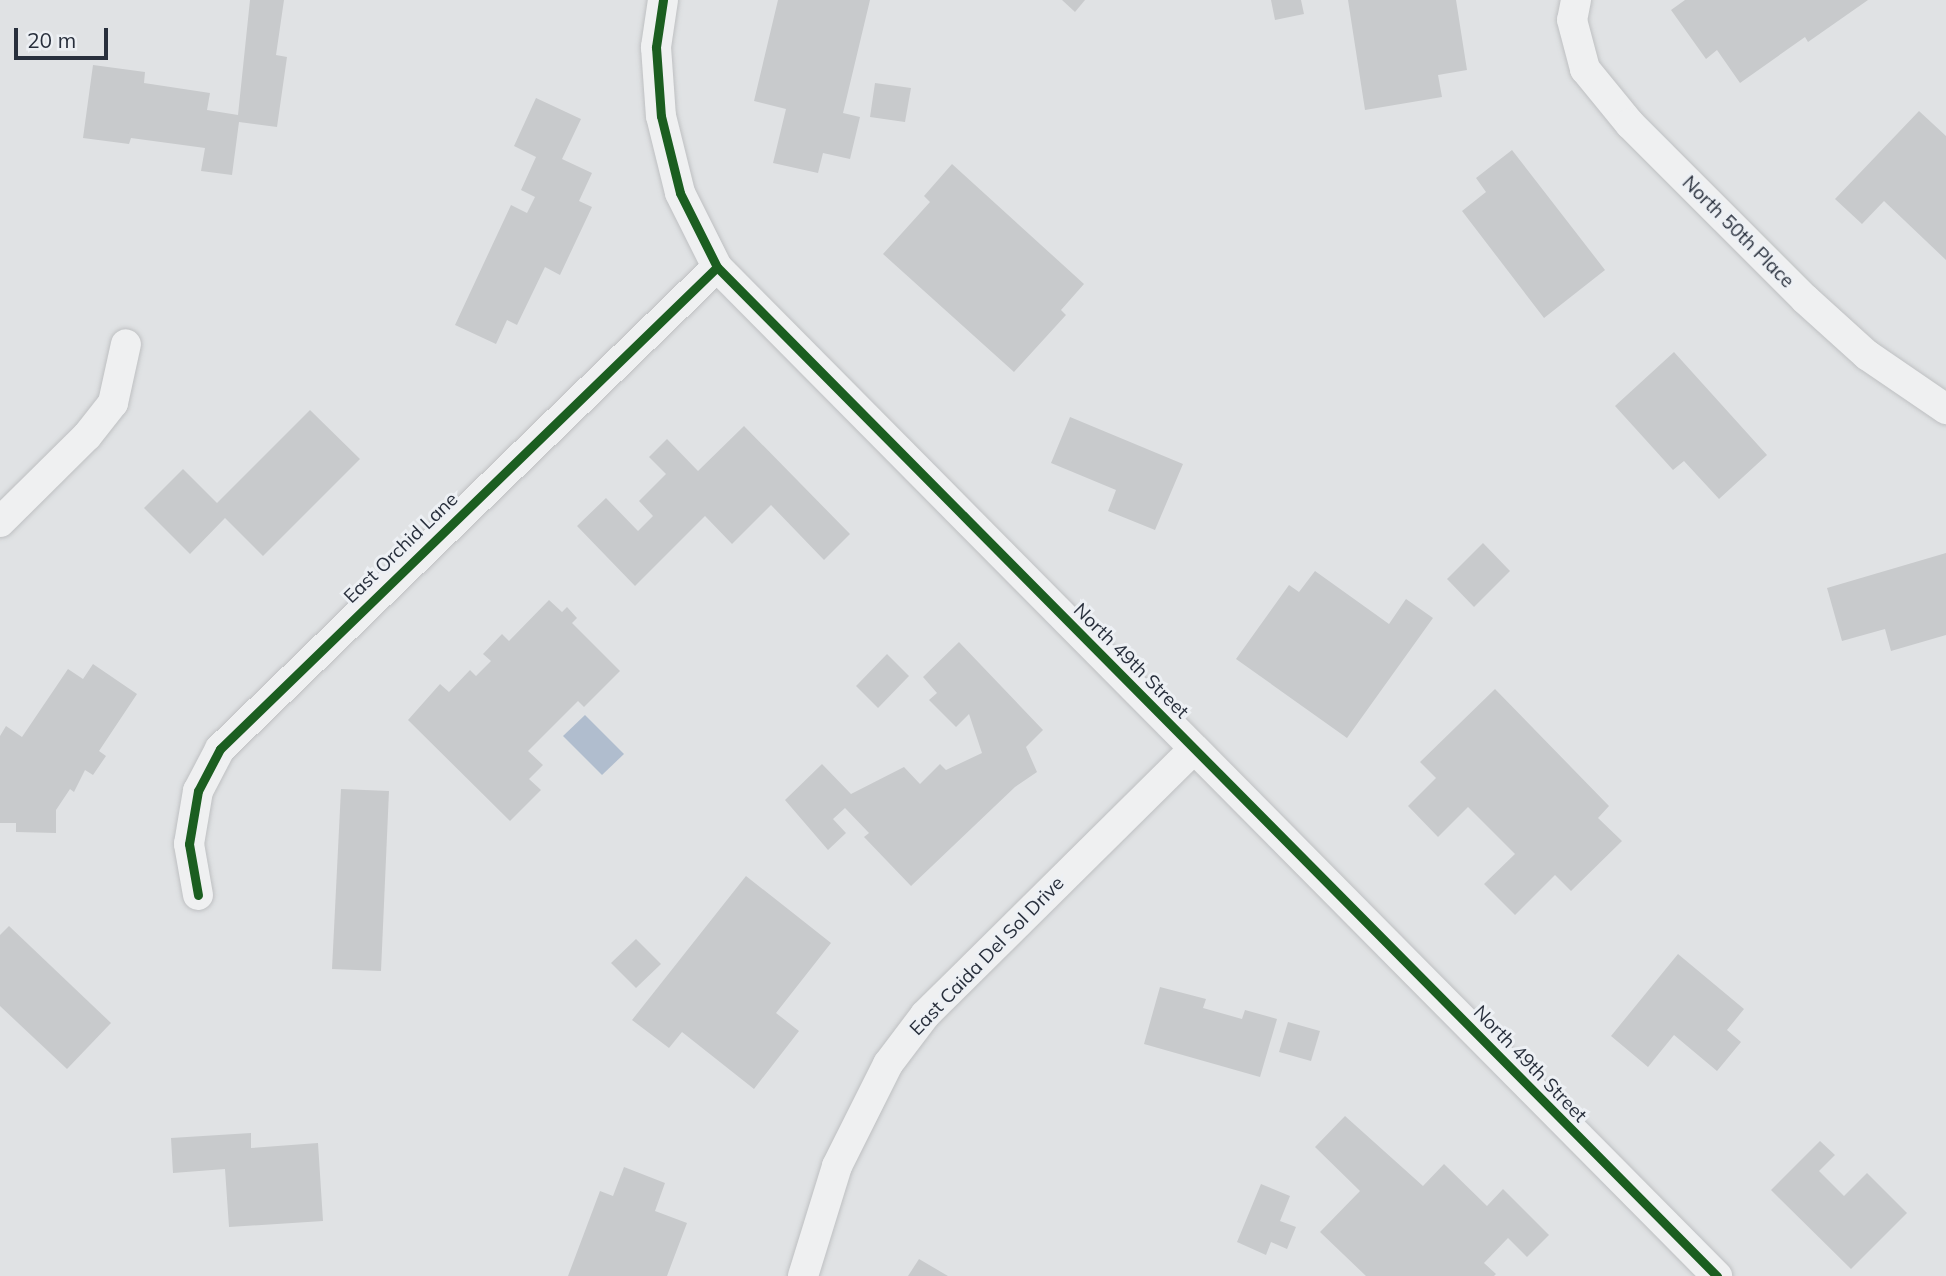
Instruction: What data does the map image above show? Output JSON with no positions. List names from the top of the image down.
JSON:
{
  "streets": {
    "street": [
      "North 50th Place",
      "East Orchid Lane",
      "North 49th Street",
      "East Caida Del Sol Drive"
    ]
  },
  "crossings": [
    ["East Orchid Lane", "North 49th Street"],
    ["North 49th Street", "East Caida Del Sol Drive"]
  ],
  "scale_bar": "20 m"
}
